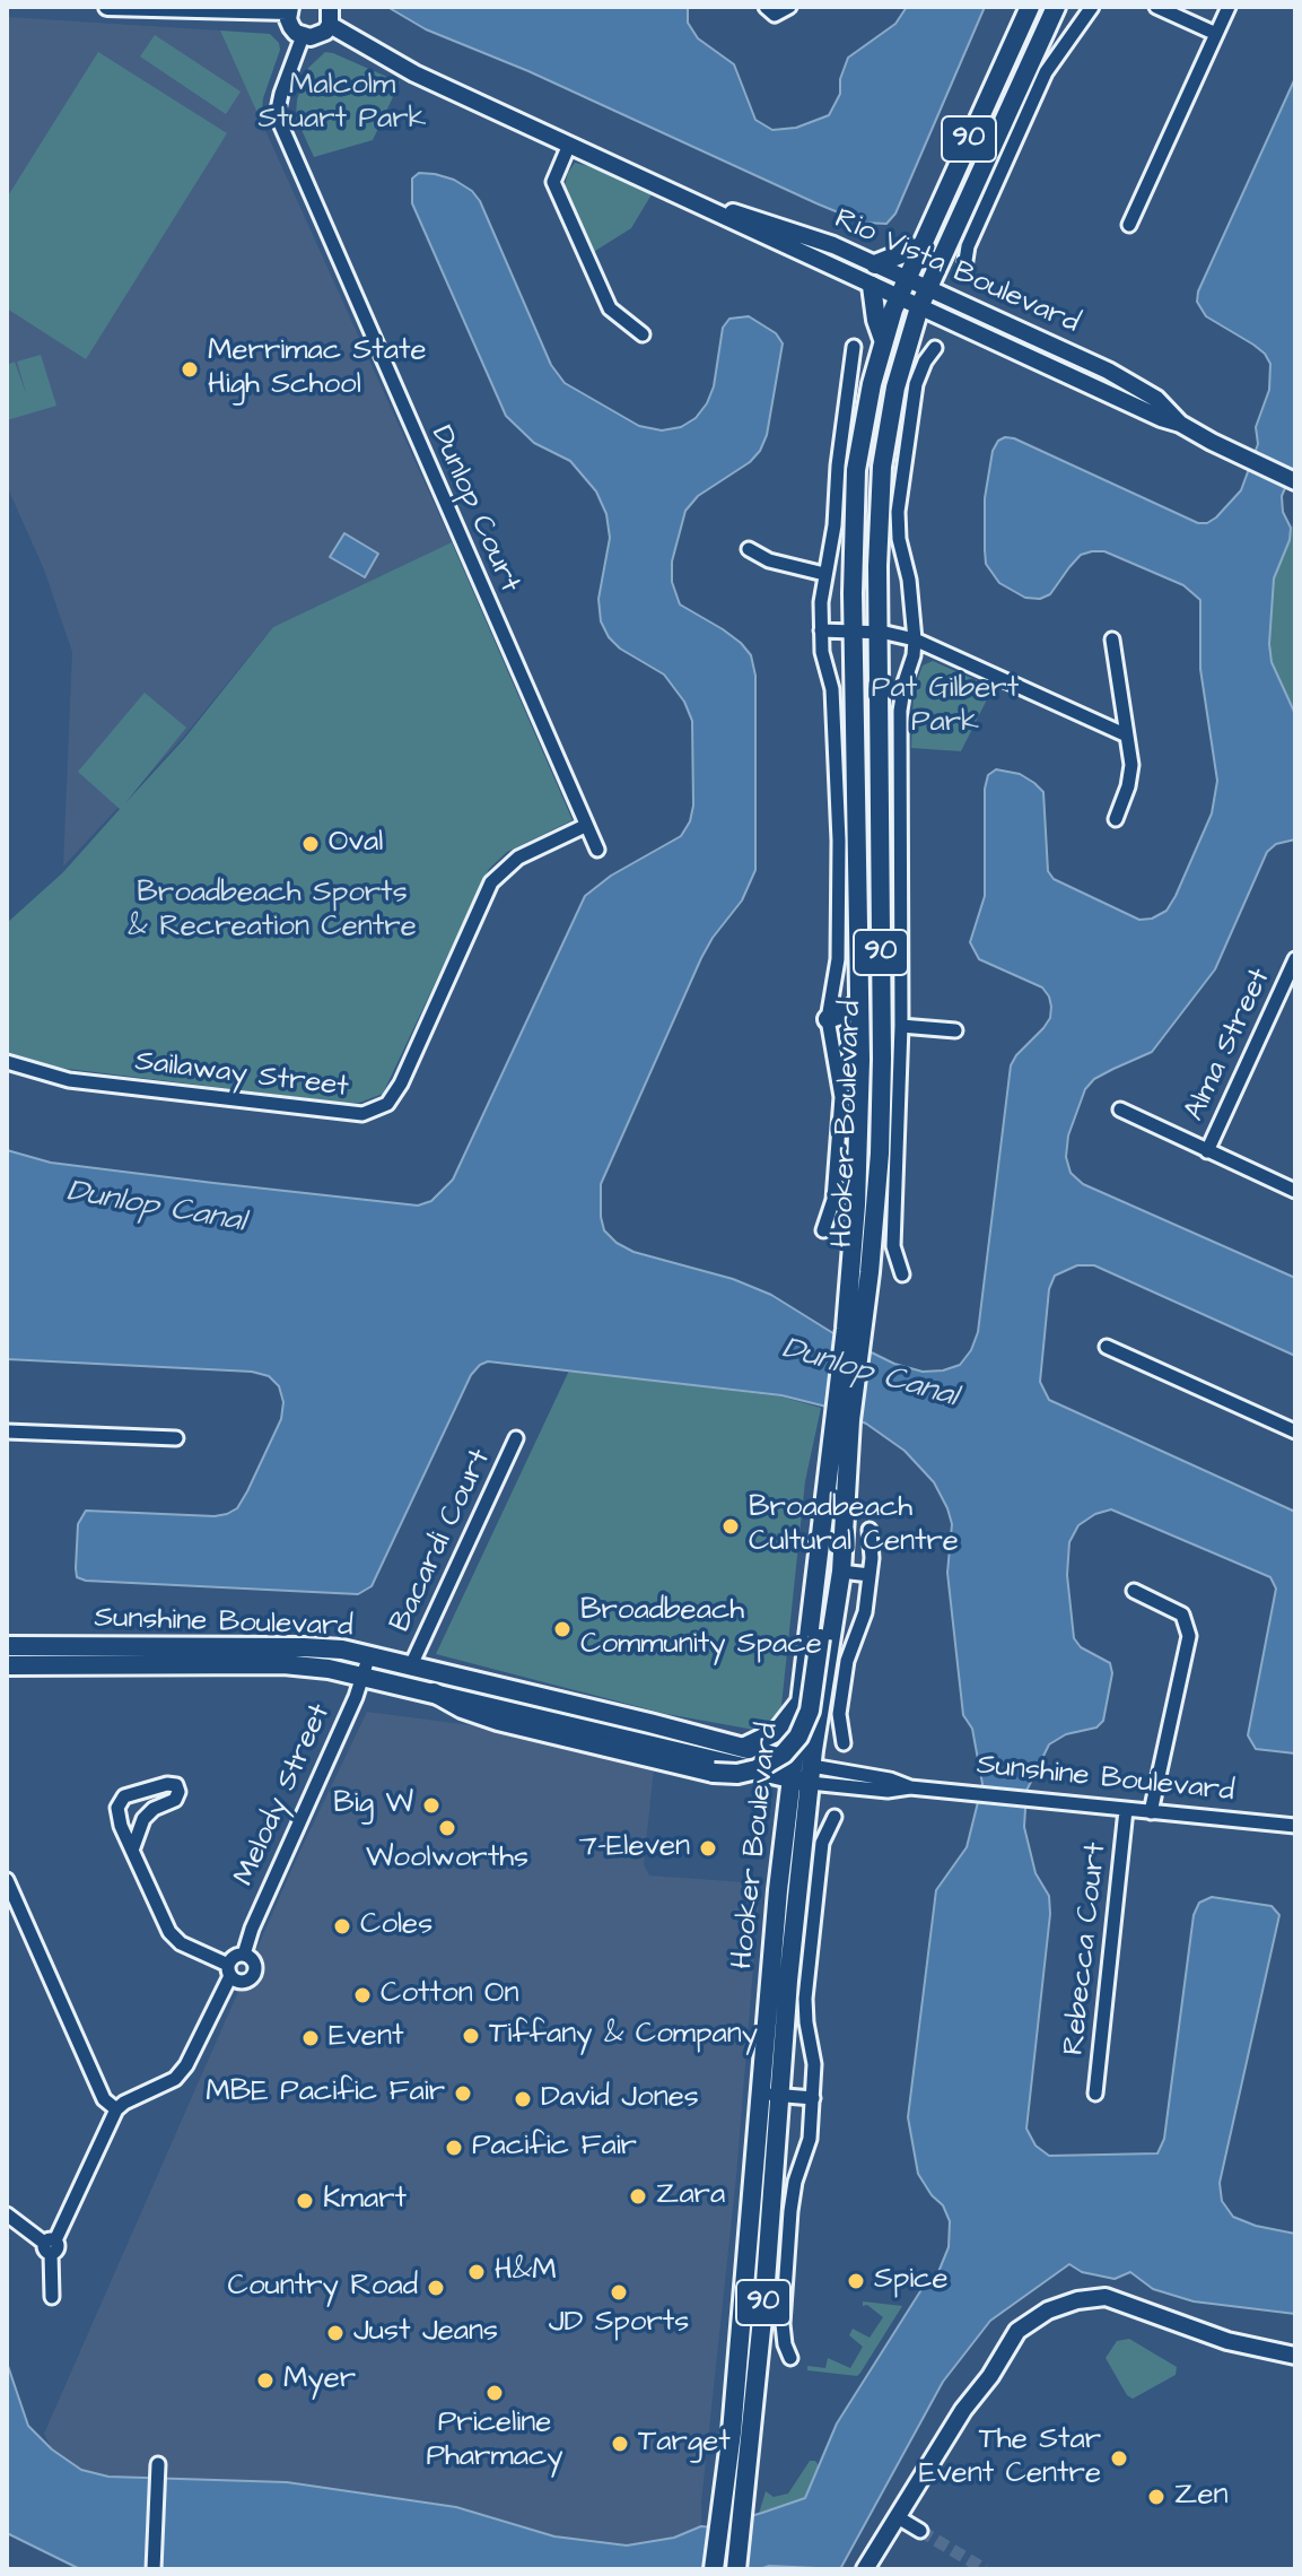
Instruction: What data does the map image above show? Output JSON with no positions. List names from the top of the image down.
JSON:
{
  "streets": {
    "main road": ["90", "Hooker Boulevard", "Sunshine Boulevard"],
    "street": [
      "Rio Vista Boulevard",
      "Dunlop Court",
      "Alma Street",
      "Sailaway Street",
      "Bacardi Court",
      "Melody Street",
      "Rebecca Court"
    ]
  },
  "crossings": [
    ["Rio Vista Boulevard", "Hooker Boulevard"],
    ["Dunlop Court", "Sailaway Street"],
    ["Hooker Boulevard", "Sunshine Boulevard"],
    ["Bacardi Court", "Sunshine Boulevard"],
    ["Sunshine Boulevard", "Melody Street"],
    ["Sunshine Boulevard", "Rebecca Court"]
  ],
  "water": ["Dunlop Canal"],
  "parks": ["Malcolm Stuart Park", "Pat Gilbert Park", "Broadbeach Sports & Recreation Centre"],
  "places": [
    "Merrimac State High School",
    "Oval",
    "Broadbeach Cultural Centre",
    "Broadbeach Community Space",
    "Big W",
    "Woolworths",
    "7-Eleven",
    "Coles",
    "Cotton On",
    "Tiffany & Company",
    "Event",
    "MBE Pacific Fair",
    "David Jones",
    "Pacific Fair",
    "Zara",
    "Kmart",
    "H&M",
    "Spice",
    "Country Road",
    "JD Sports",
    "Just Jeans",
    "Myer",
    "Priceline Pharmacy",
    "Target",
    "The Star Event Centre",
    "Zen"
  ]
}
